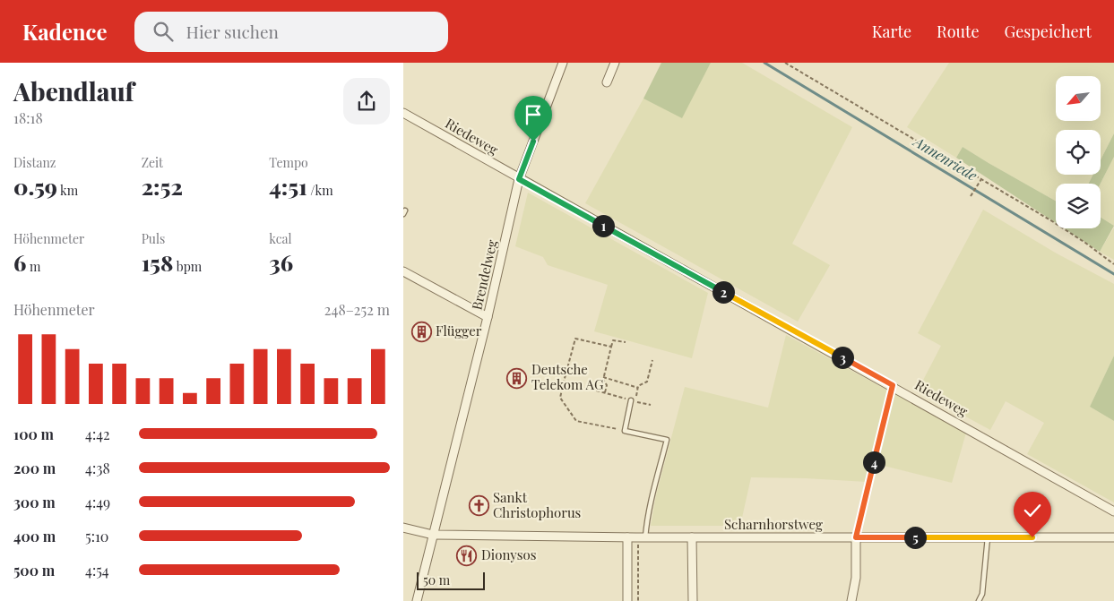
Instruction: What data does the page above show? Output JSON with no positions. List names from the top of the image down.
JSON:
{
  "streets": {
    "street": ["Riedeweg", "Brendelweg", "Scharnhorstweg"]
  },
  "crossings": [
    ["Riedeweg", "Brendelweg"],
    ["Brendelweg", "Scharnhorstweg"]
  ],
  "water": ["Annenriede"],
  "places": {
    "building": ["Flügger", "Deutsche Telekom AG"],
    "church": ["Sankt Christophorus"],
    "restaurant": ["Dionysos"]
  },
  "scale_bar": "50 m",
  "north": "bottom left",
  "page": {
    "header": "Kadence",
    "search": "Hier suchen",
    "nav": ["Karte", "Route", "Gespeichert"],
    "heading": ["Abendlauf", "18:18"],
    "stats": [
      ["Distanz", "0.59 km"],
      ["Zeit", "2:52"],
      ["Tempo", "4:51 /km"],
      ["Höhenmeter", "6 m"],
      ["Puls", "158 bpm"],
      ["kcal", "36"]
    ],
    "pins": [
      "1",
      "2",
      "3",
      "4",
      "5"
    ],
    "chart": ["Höhenmeter", "248–252 m"],
    "list": [
      {
        "name": "100 m",
        "note": "4:42"
      },
      {
        "name": "200 m",
        "note": "4:38"
      },
      {
        "name": "300 m",
        "note": "4:49"
      },
      {
        "name": "400 m",
        "note": "5:10"
      },
      {
        "name": "500 m",
        "note": "4:54"
      }
    ],
    "scale": "50 m"
  }
}
